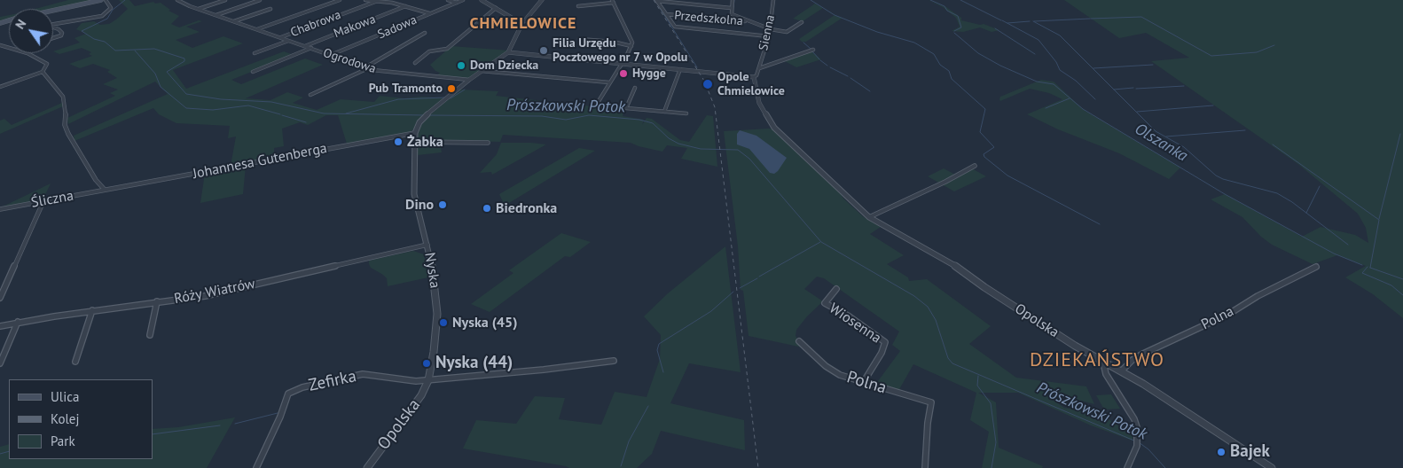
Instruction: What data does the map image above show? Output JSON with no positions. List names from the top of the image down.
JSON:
{
  "streets": {
    "street": [
      "Przedszkolna",
      "Chabrowa",
      "Makowa",
      "Sadowa",
      "Sienna",
      "Ogrodowa",
      "Johannesa Gutenberga",
      "Śliczna",
      "Nyska",
      "Róży Wiatrów",
      "Polna",
      "Opolska",
      "Wiosenna",
      "Zefirka"
    ]
  },
  "crossings": [
    ["Chabrowa", "Ogrodowa"],
    ["Makowa", "Ogrodowa"],
    ["Sadowa", "Ogrodowa"],
    ["Sienna", "Opolska"],
    ["Ogrodowa", "Nyska"],
    ["Johannesa Gutenberga", "Śliczna"],
    ["Johannesa Gutenberga", "Nyska"],
    ["Nyska", "Róży Wiatrów"],
    ["Nyska", "Opolska"],
    ["Nyska", "Zefirka"],
    ["Polna", "Opolska"],
    ["Polna", "Wiosenna"],
    ["Opolska", "Zefirka"]
  ],
  "districts": ["CHMIELOWICE", "DZIEKAŃSTWO"],
  "water": ["Prószkowski Potok", "Olszanka"],
  "places": [
    "Filia Urzędu Pocztowego nr 7 w Opolu",
    "Dom Dziecka",
    "Hygge",
    "Opole Chmielowice",
    "Pub Tramonto",
    "Żabka",
    "Dino",
    "Biedronka",
    "Nyska (45)",
    "Nyska (44)",
    "Bajek"
  ],
  "legend": ["Ulica", "Kolej", "Park"],
  "north": "top left"
}
